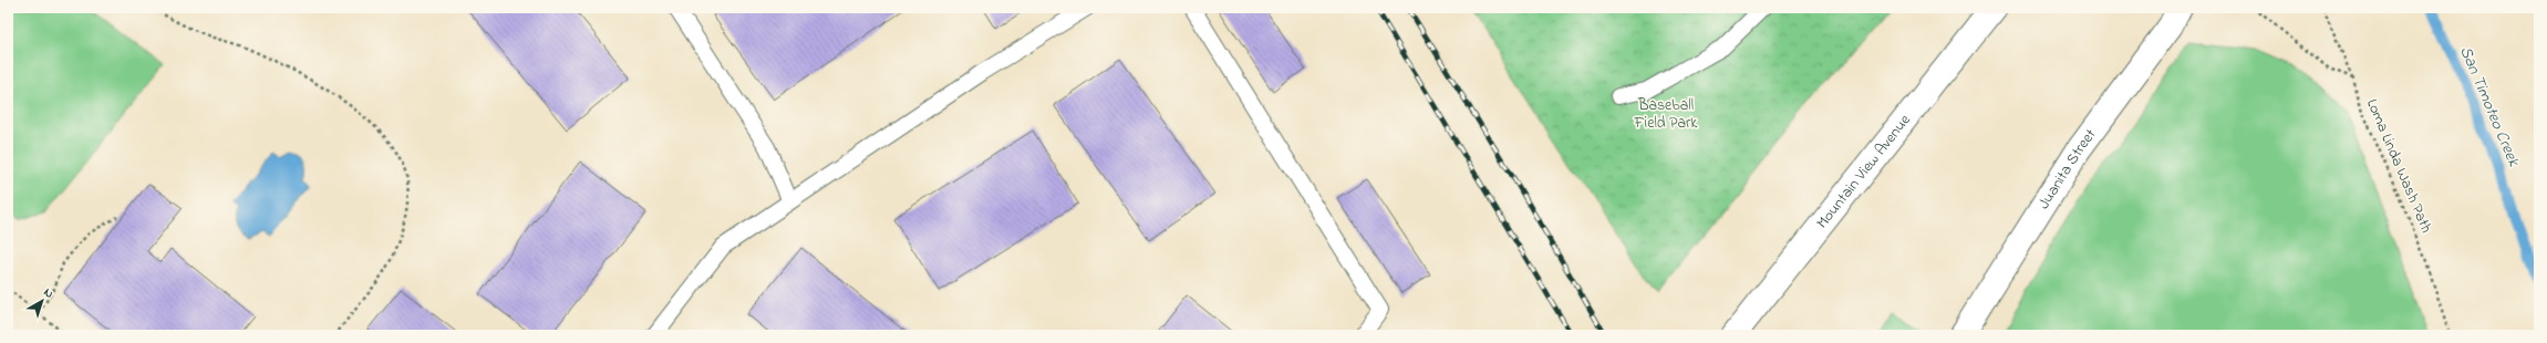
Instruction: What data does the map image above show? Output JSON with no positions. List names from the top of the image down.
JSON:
{
  "streets": {
    "main road": ["Juanita Street", "Mountain View Avenue"],
    "path": ["Loma Linda Wash Path"]
  },
  "water": ["San Timoteo Creek"],
  "parks": ["Baseball Field Park"],
  "north": "top right"
}
